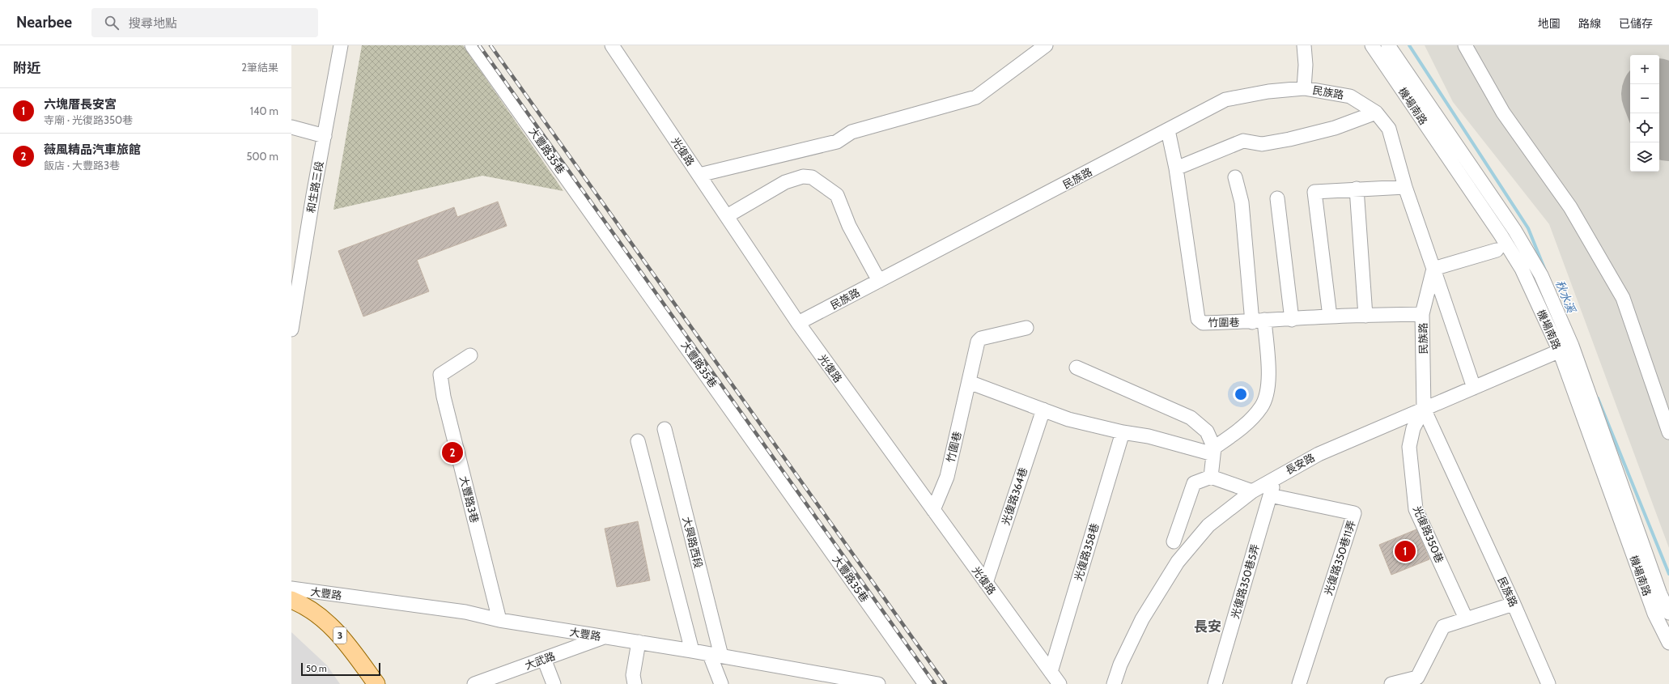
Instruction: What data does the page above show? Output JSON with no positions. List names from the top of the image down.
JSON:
{
  "streets": {
    "main road": ["3"],
    "street": [
      "民族路",
      "機場南路",
      "大豐路35巷",
      "光復路",
      "和生路三段",
      "竹圍巷",
      "長安路",
      "光復路364巷",
      "大豐路3巷",
      "光復路350巷",
      "大興路西段",
      "光復路358巷",
      "光復路350巷11弄",
      "光復路350巷5弄",
      "大豐路",
      "大武路"
    ]
  },
  "crossings": [
    ["民族路", "光復路"],
    ["民族路", "竹圍巷"],
    ["民族路", "長安路"],
    ["民族路", "光復路350巷"],
    ["機場南路", "長安路"],
    ["光復路", "竹圍巷"],
    ["光復路", "光復路364巷"],
    ["光復路", "光復路358巷"],
    ["長安路", "光復路350巷"],
    ["長安路", "光復路350巷5弄"],
    ["大豐路3巷", "大豐路"],
    ["大興路西段", "大豐路"],
    ["光復路350巷11弄", "光復路350巷5弄"],
    ["大豐路", "大武路"]
  ],
  "districts": ["長安"],
  "water": ["秋水溪"],
  "scale_bar": "50 m",
  "page": {
    "header": "Nearbee",
    "search": "搜尋地點",
    "nav": ["地圖", "路線", "已儲存"],
    "heading": ["附近", "2筆結果"],
    "map_buttons": ["+", "−"],
    "list": [
      {
        "mark": "1",
        "name": "六塊厝長安宮",
        "note": "寺廟 · 光復路350巷",
        "value": "140 m"
      },
      {
        "mark": "2",
        "name": "薇風精品汽車旅館",
        "note": "飯店 · 大豐路3巷",
        "value": "500 m"
      }
    ],
    "pins": ["2", "1"],
    "scale": "50 m"
  }
}
